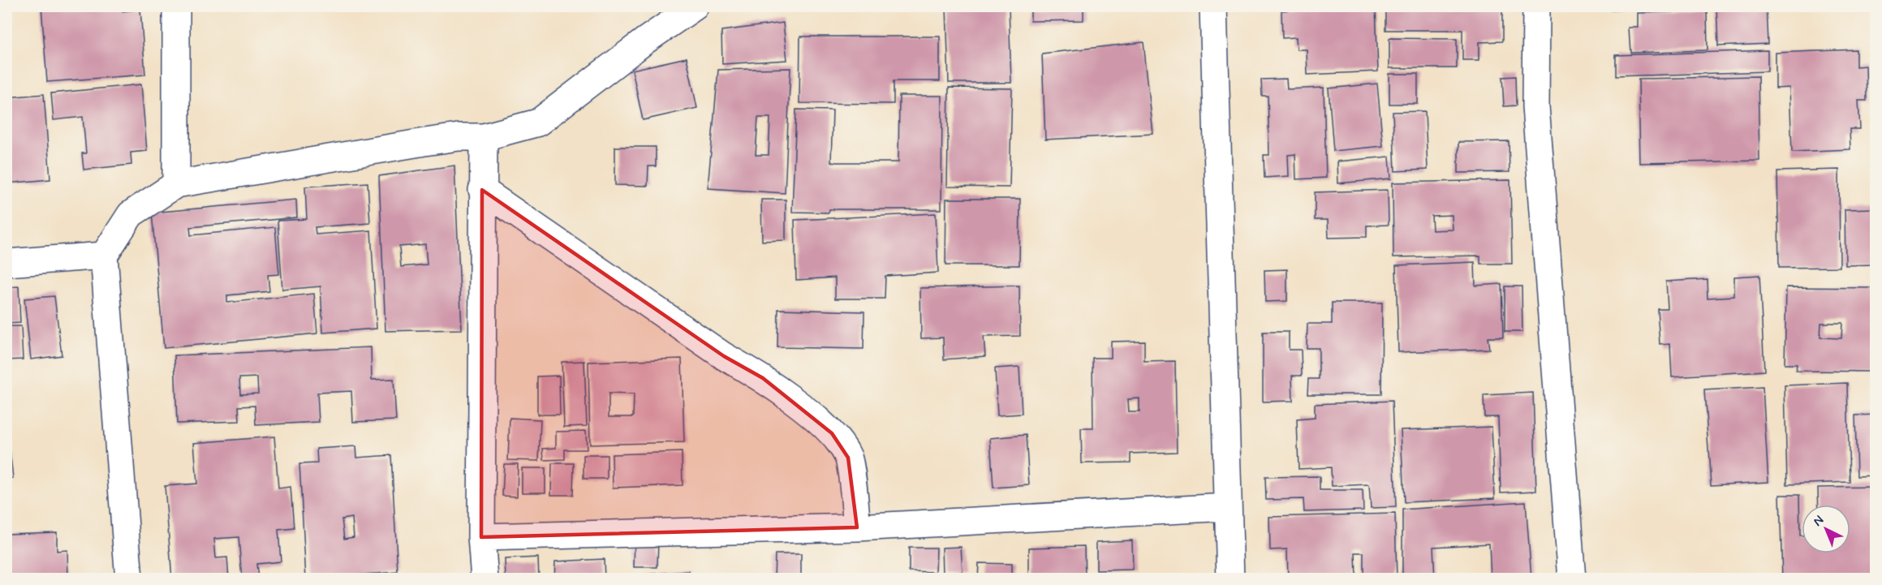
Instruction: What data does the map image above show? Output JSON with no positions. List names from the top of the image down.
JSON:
{
  "north": "top left"
}
